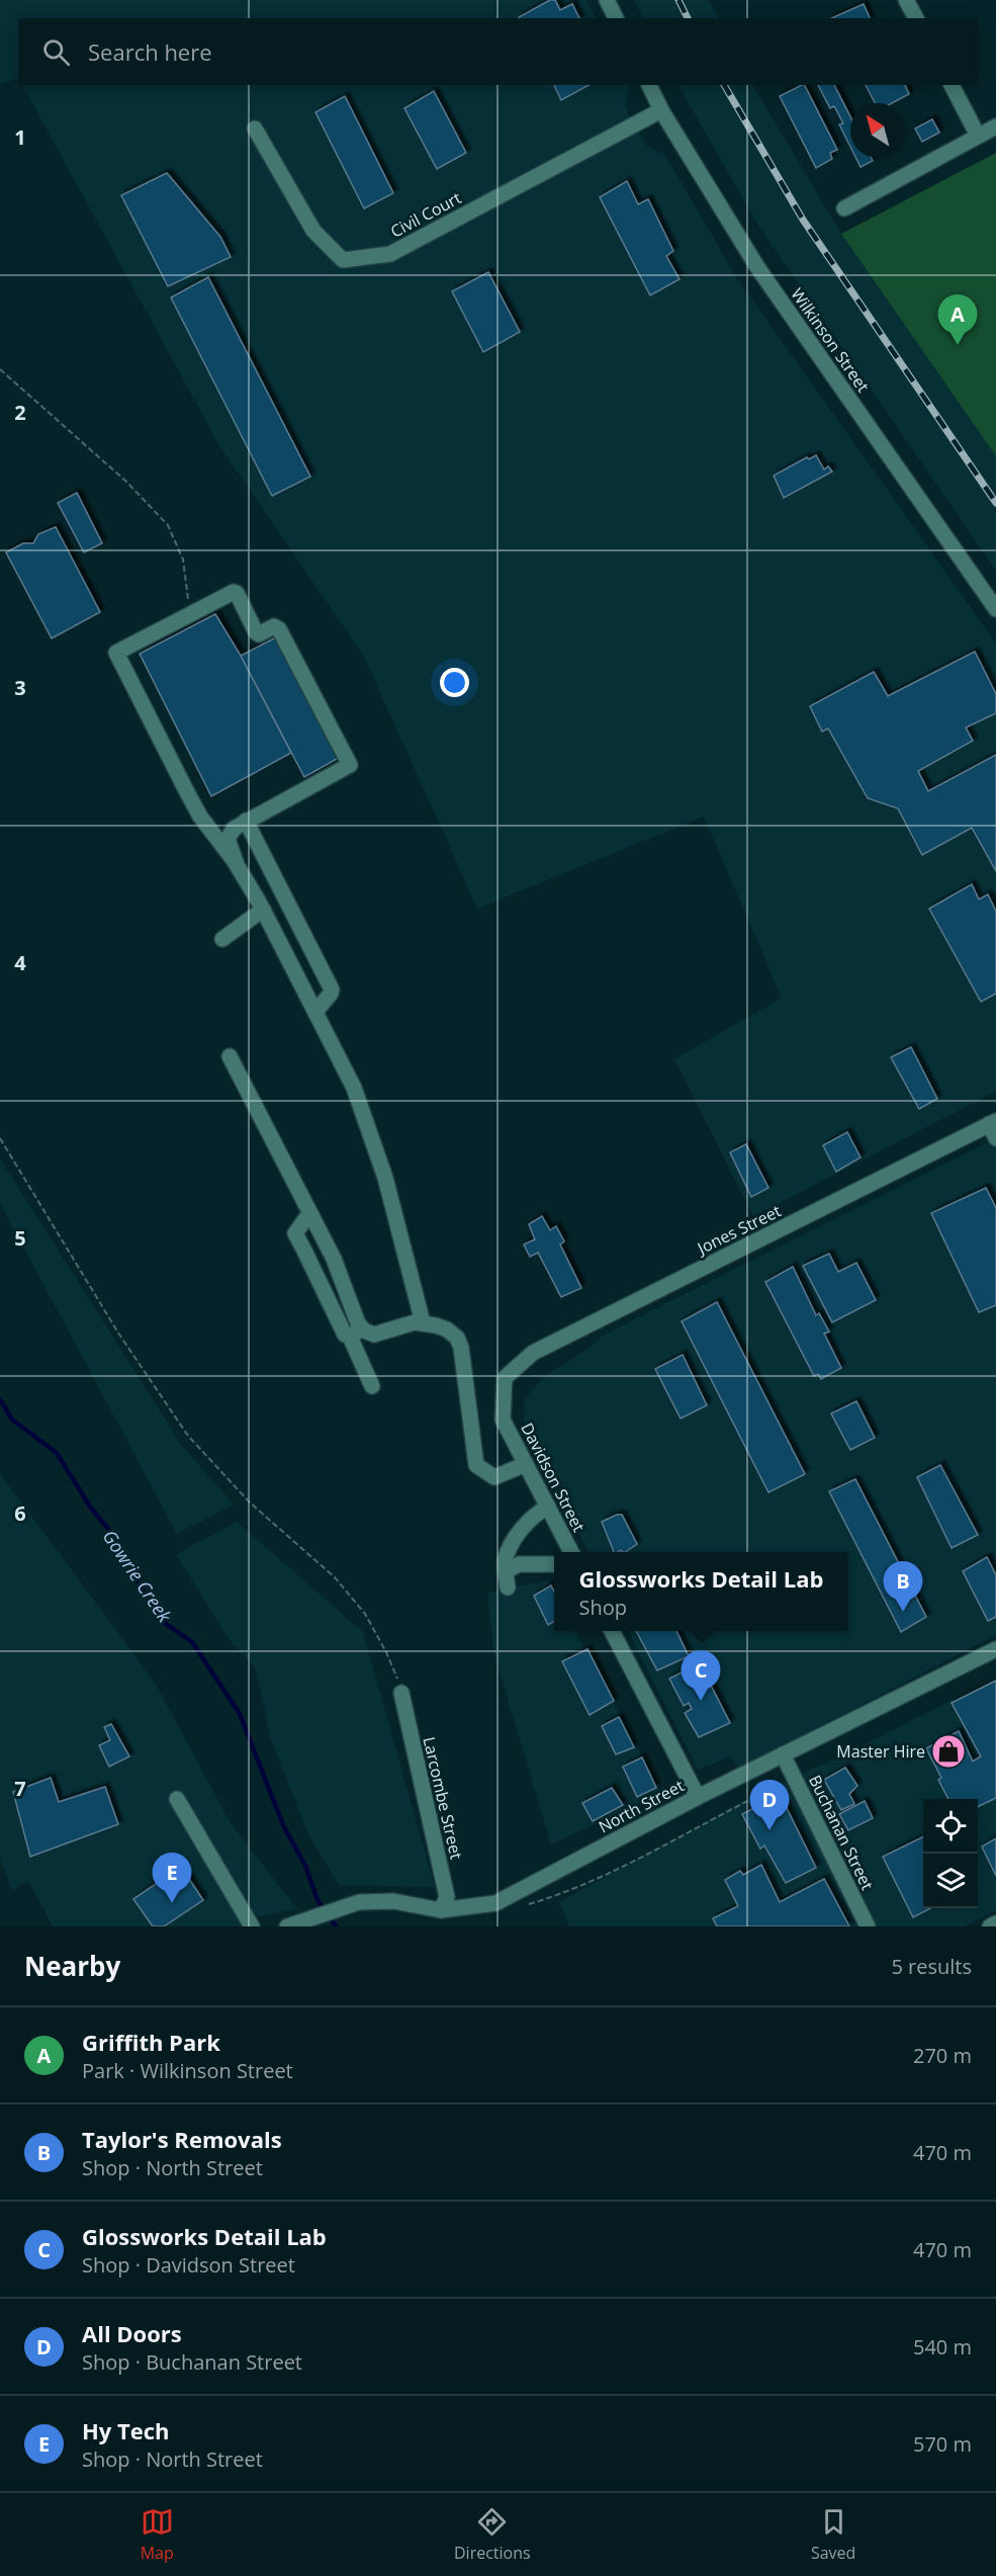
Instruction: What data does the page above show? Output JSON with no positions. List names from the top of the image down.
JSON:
{
  "streets": {
    "street": [
      "Civil Court",
      "Wilkinson Street",
      "Jones Street",
      "Davidson Street",
      "Larcombe Street",
      "North Street",
      "Buchanan Street"
    ]
  },
  "crossings": [
    ["Civil Court", "Wilkinson Street"],
    ["Jones Street", "Davidson Street"],
    ["Larcombe Street", "North Street"],
    ["North Street", "Buchanan Street"]
  ],
  "water": ["Gowrie Creek"],
  "places": {
    "shop": ["Master Hire"]
  },
  "north": "top left",
  "page": {
    "search": "Search here",
    "pins": [
      "A",
      "B",
      "C",
      "D",
      "E"
    ],
    "popup": ["Glossworks Detail Lab", "Shop"],
    "heading": ["Nearby", "5 results"],
    "list": [
      {
        "mark": "A",
        "name": "Griffith Park",
        "note": "Park · Wilkinson Street",
        "value": "270 m"
      },
      {
        "mark": "B",
        "name": "Taylor's Removals",
        "note": "Shop · North Street",
        "value": "470 m"
      },
      {
        "mark": "C",
        "name": "Glossworks Detail Lab",
        "note": "Shop · Davidson Street",
        "value": "470 m"
      },
      {
        "mark": "D",
        "name": "All Doors",
        "note": "Shop · Buchanan Street",
        "value": "540 m"
      },
      {
        "mark": "E",
        "name": "Hy Tech",
        "note": "Shop · North Street",
        "value": "570 m"
      }
    ],
    "nav": ["Map", "Directions", "Saved"]
  },
  "grid": {
    "rows": [
      "1",
      "2",
      "3",
      "4",
      "5",
      "6",
      "7"
    ]
  }
}
